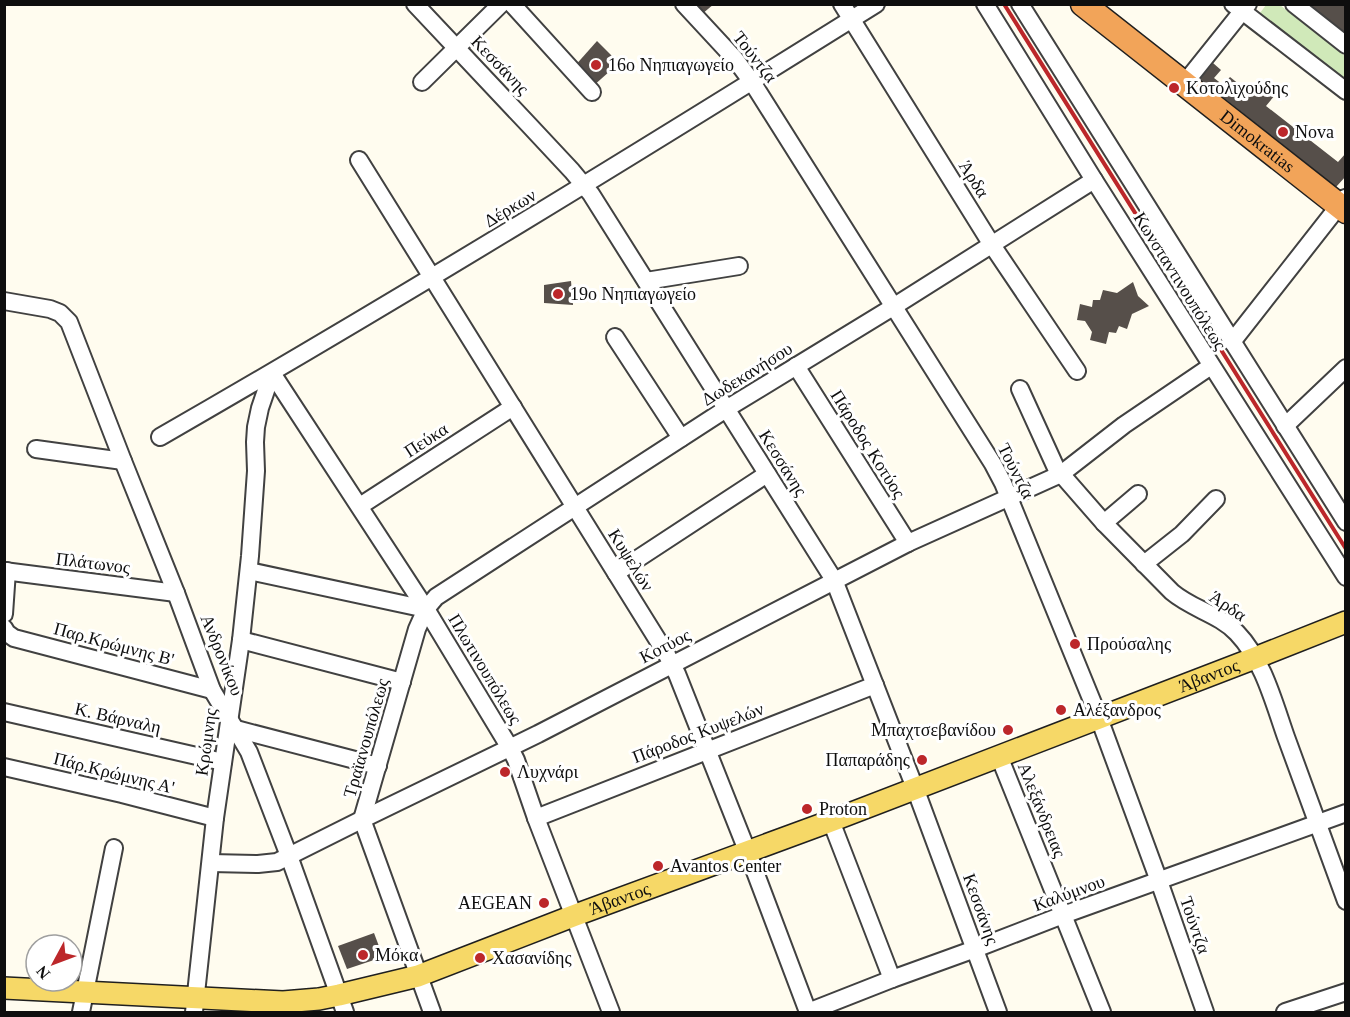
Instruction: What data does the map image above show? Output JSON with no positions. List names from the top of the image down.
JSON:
{
  "streets": {
    "highway": ["Dimokratias"],
    "main road": ["Άβαντος"],
    "street": [
      "Τούντζα",
      "Κεσσάνης",
      "Άρδα",
      "Δέρκων",
      "Κωνσταντινουπόλεως",
      "Δωδεκανήσου",
      "Πεύκα",
      "Πάροδος Κοτύος",
      "Κυψελών",
      "Πλάτωνος",
      "Παρ.Κρώμνης Β'",
      "Κοτύος",
      "Ανδρονίκου",
      "Πλωτινουπόλεως",
      "Κ. Βάρναλη",
      "Πάροδος Κυψελών",
      "Τραϊανουπόλεως",
      "Κρώμνης",
      "Πάρ.Κρώμνης Α'",
      "Αλεξάνδρειας",
      "Καλύμνου"
    ]
  },
  "crossings": [
    ["Τούντζα", "Δέρκων"],
    ["Τούντζα", "Δωδεκανήσου"],
    ["Τούντζα", "Κοτύος"],
    ["Τούντζα", "Άβαντος"],
    ["Τούντζα", "Καλύμνου"],
    ["Κεσσάνης", "Δέρκων"],
    ["Κεσσάνης", "Δωδεκανήσου"],
    ["Κεσσάνης", "Κοτύος"],
    ["Κεσσάνης", "Άβαντος"],
    ["Κεσσάνης", "Πάροδος Κυψελών"],
    ["Κεσσάνης", "Καλύμνου"],
    ["Άρδα", "Δέρκων"],
    ["Άρδα", "Δωδεκανήσου"],
    ["Άρδα", "Κοτύος"],
    ["Άρδα", "Άβαντος"],
    ["Άρδα", "Καλύμνου"],
    ["Δέρκων", "Κυψελών"],
    ["Δέρκων", "Πλωτινουπόλεως"],
    ["Δέρκων", "Κρώμνης"],
    ["Κωνσταντινουπόλεως", "Δωδεκανήσου"],
    ["Κωνσταντινουπόλεως", "Κοτύος"],
    ["Δωδεκανήσου", "Πάροδος Κοτύος"],
    ["Δωδεκανήσου", "Κυψελών"],
    ["Δωδεκανήσου", "Πλωτινουπόλεως"],
    ["Δωδεκανήσου", "Τραϊανουπόλεως"],
    ["Πεύκα", "Κυψελών"],
    ["Πεύκα", "Πλωτινουπόλεως"],
    ["Πάροδος Κοτύος", "Κοτύος"],
    ["Κυψελών", "Κοτύος"],
    ["Κυψελών", "Άβαντος"],
    ["Κυψελών", "Πάροδος Κυψελών"],
    ["Κυψελών", "Καλύμνου"],
    ["Πλάτωνος", "Ανδρονίκου"],
    ["Παρ.Κρώμνης Β'", "Ανδρονίκου"],
    ["Κοτύος", "Ανδρονίκου"],
    ["Κοτύος", "Πλωτινουπόλεως"],
    ["Κοτύος", "Τραϊανουπόλεως"],
    ["Κοτύος", "Κρώμνης"],
    ["Ανδρονίκου", "Άβαντος"],
    ["Ανδρονίκου", "Κρώμνης"],
    ["Πλωτινουπόλεως", "Άβαντος"],
    ["Πλωτινουπόλεως", "Πάροδος Κυψελών"],
    ["Πλωτινουπόλεως", "Τραϊανουπόλεως"],
    ["Πλωτινουπόλεως", "Κρώμνης"],
    ["Άβαντος", "Τραϊανουπόλεως"],
    ["Άβαντος", "Κρώμνης"],
    ["Άβαντος", "Αλεξάνδρειας"],
    ["Κ. Βάρναλη", "Κρώμνης"],
    ["Κρώμνης", "Πάρ.Κρώμνης Α'"],
    ["Αλεξάνδρειας", "Καλύμνου"]
  ],
  "places": [
    "16ο Νηπιαγωγείο",
    "Κοτολιχούδης",
    "Nova",
    "19ο Νηπιαγωγείο",
    "Προύσαλης",
    "Αλέξανδρος",
    "Μπαχτσεβανίδου",
    "Παπαράδης",
    "Λυχνάρι",
    "Proton",
    "Avantos Center",
    "AEGEAN",
    "Μόκα",
    "Χασανίδης"
  ],
  "north": "bottom left"
}
